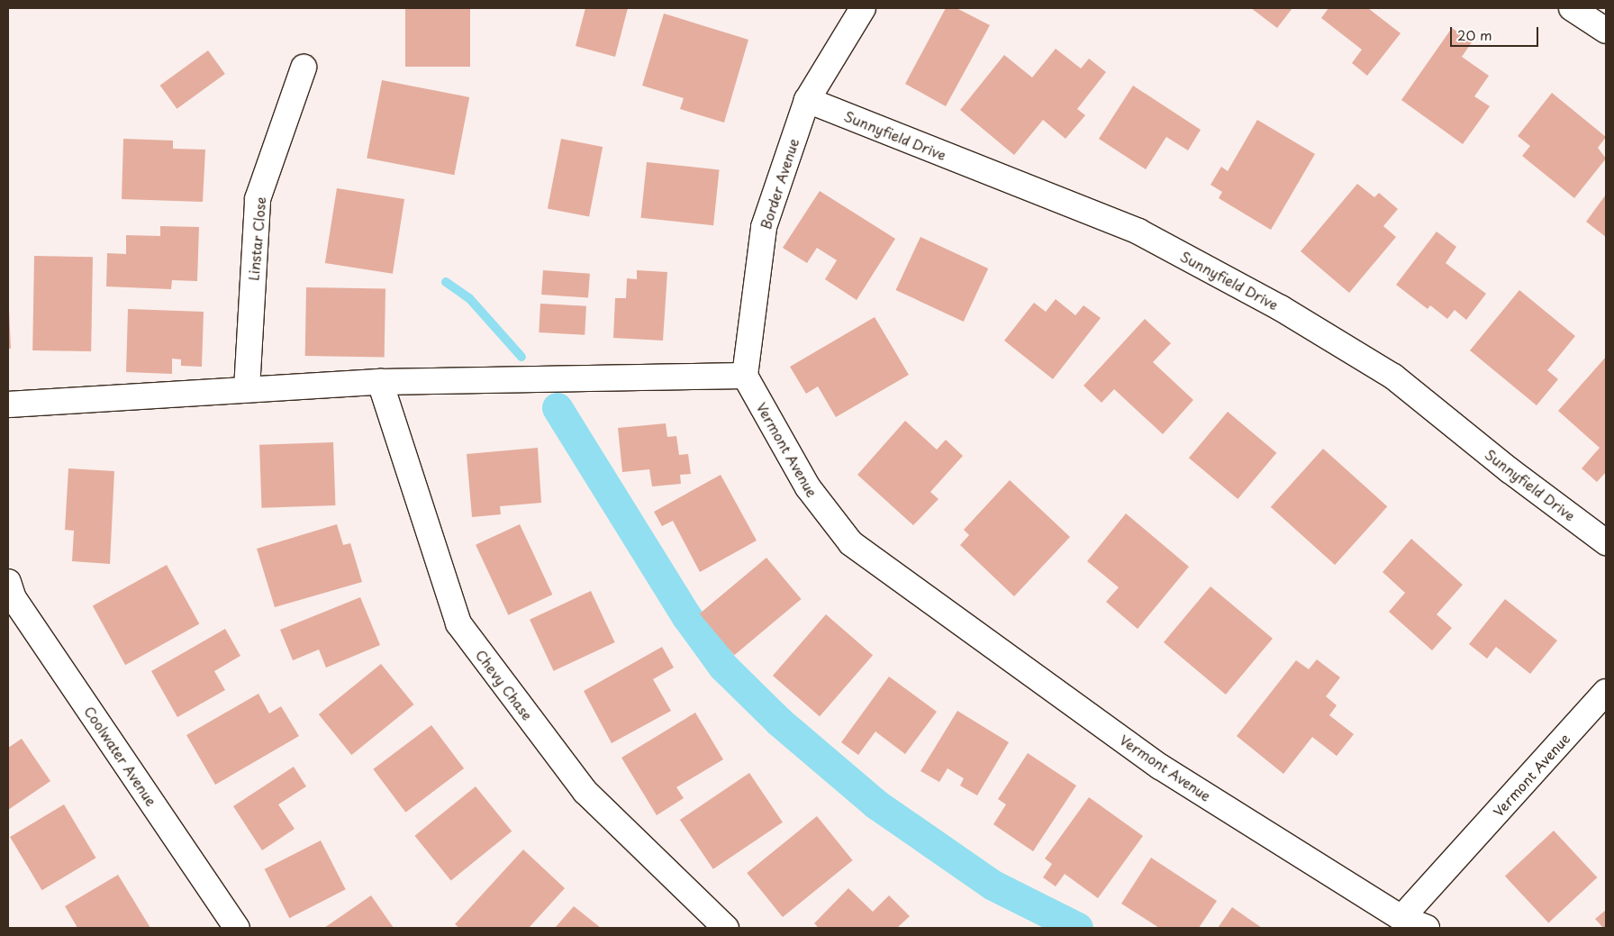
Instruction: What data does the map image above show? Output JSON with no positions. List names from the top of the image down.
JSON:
{
  "streets": {
    "street": [
      "Sunnyfield Drive",
      "Border Avenue",
      "Linstar Close",
      "Vermont Avenue",
      "Chevy Chase",
      "Coolwater Avenue"
    ]
  },
  "crossings": [
    ["Sunnyfield Drive", "Border Avenue"],
    ["Border Avenue", "Vermont Avenue"]
  ],
  "scale_bar": "20 m"
}
